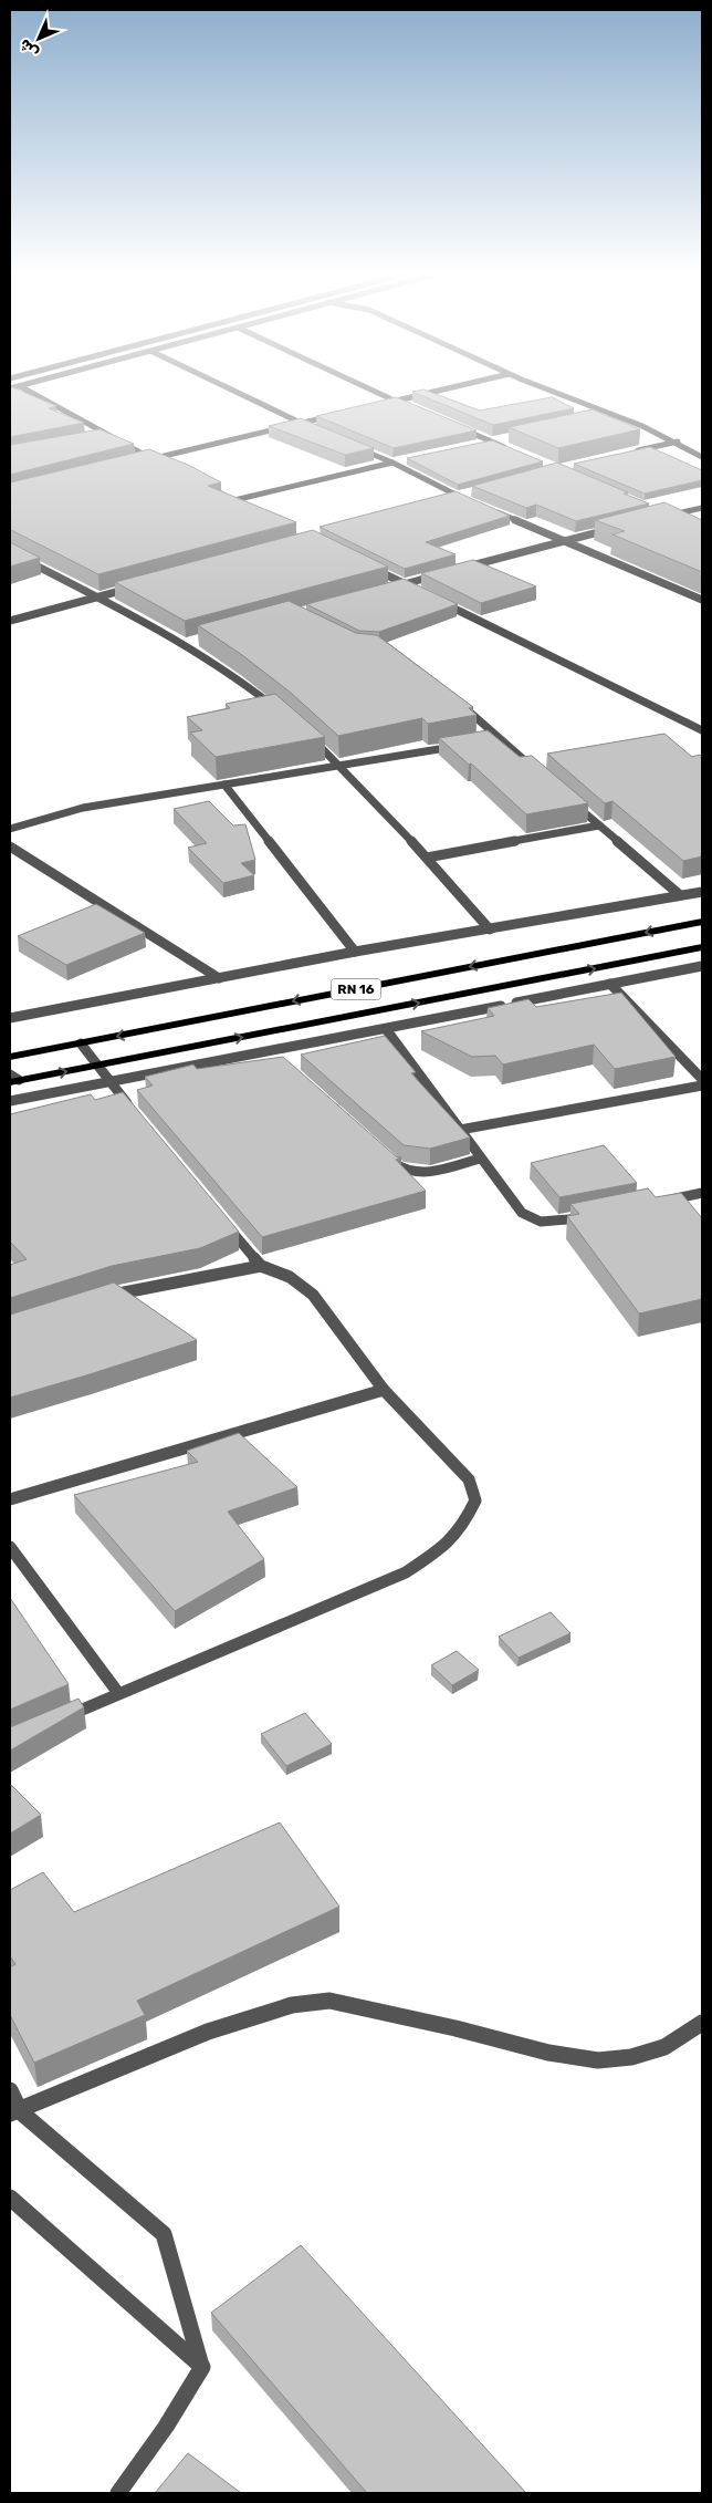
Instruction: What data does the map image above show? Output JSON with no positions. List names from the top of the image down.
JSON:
{
  "streets": {
    "main road": ["RN 16"]
  },
  "north": "bottom left"
}
